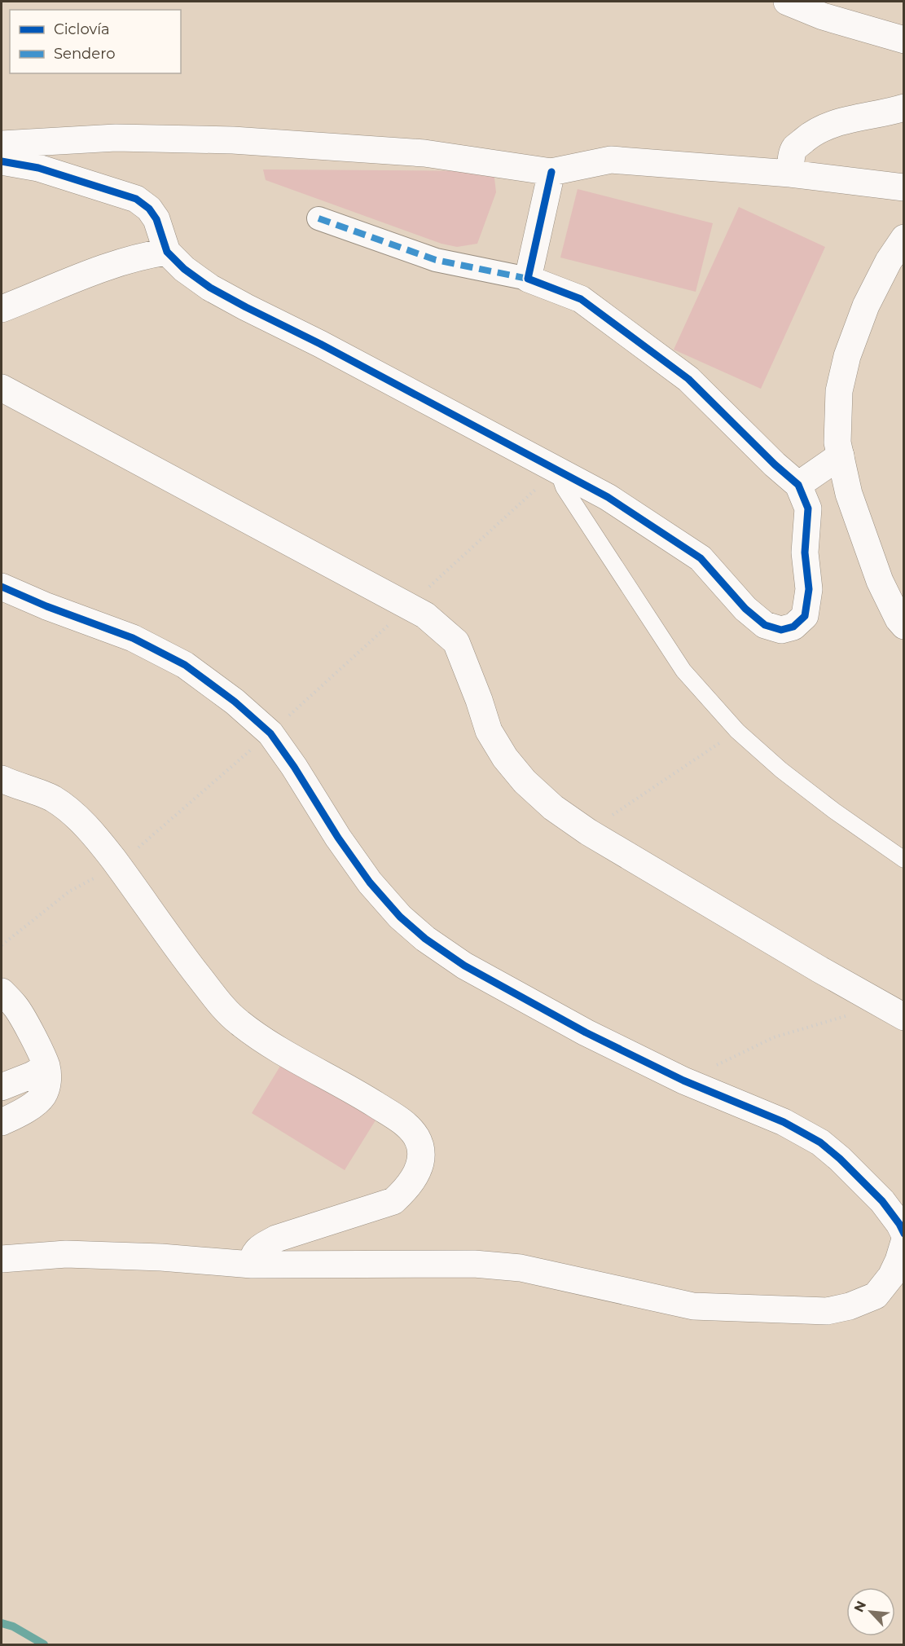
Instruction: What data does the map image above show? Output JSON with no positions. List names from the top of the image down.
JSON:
{
  "legend": ["Ciclovía", "Sendero"],
  "north": "top left"
}
